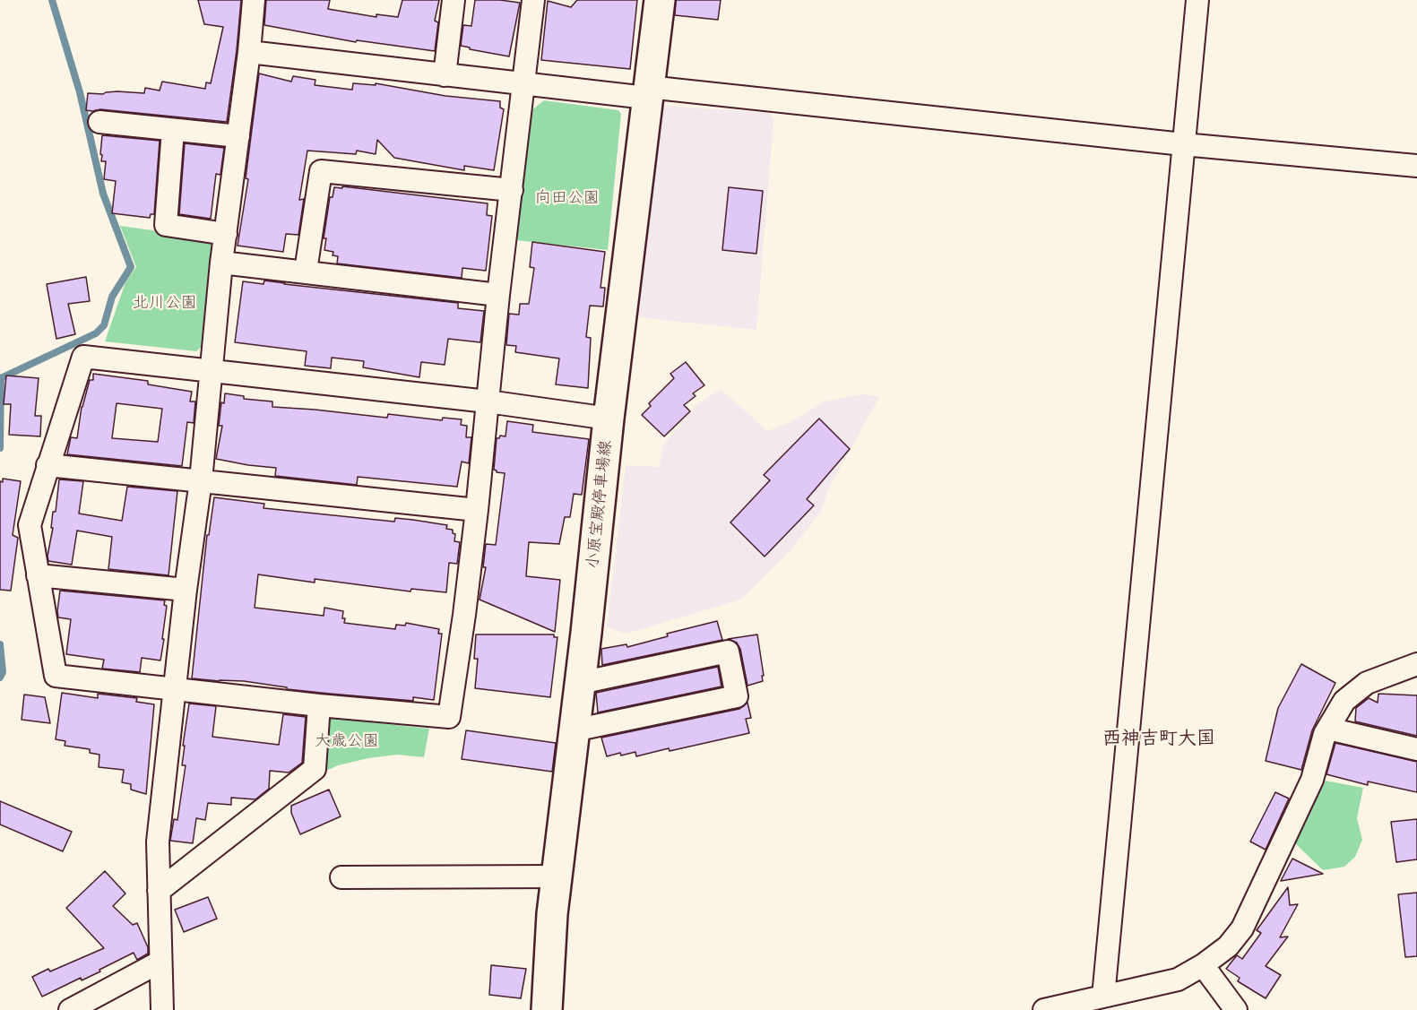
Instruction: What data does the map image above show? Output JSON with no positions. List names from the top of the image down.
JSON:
{
  "streets": {
    "main road": ["小原宝殿停車場線"]
  },
  "districts": ["西神吉町大国"],
  "parks": ["向田公園", "北川公園", "大歳公園"]
}
